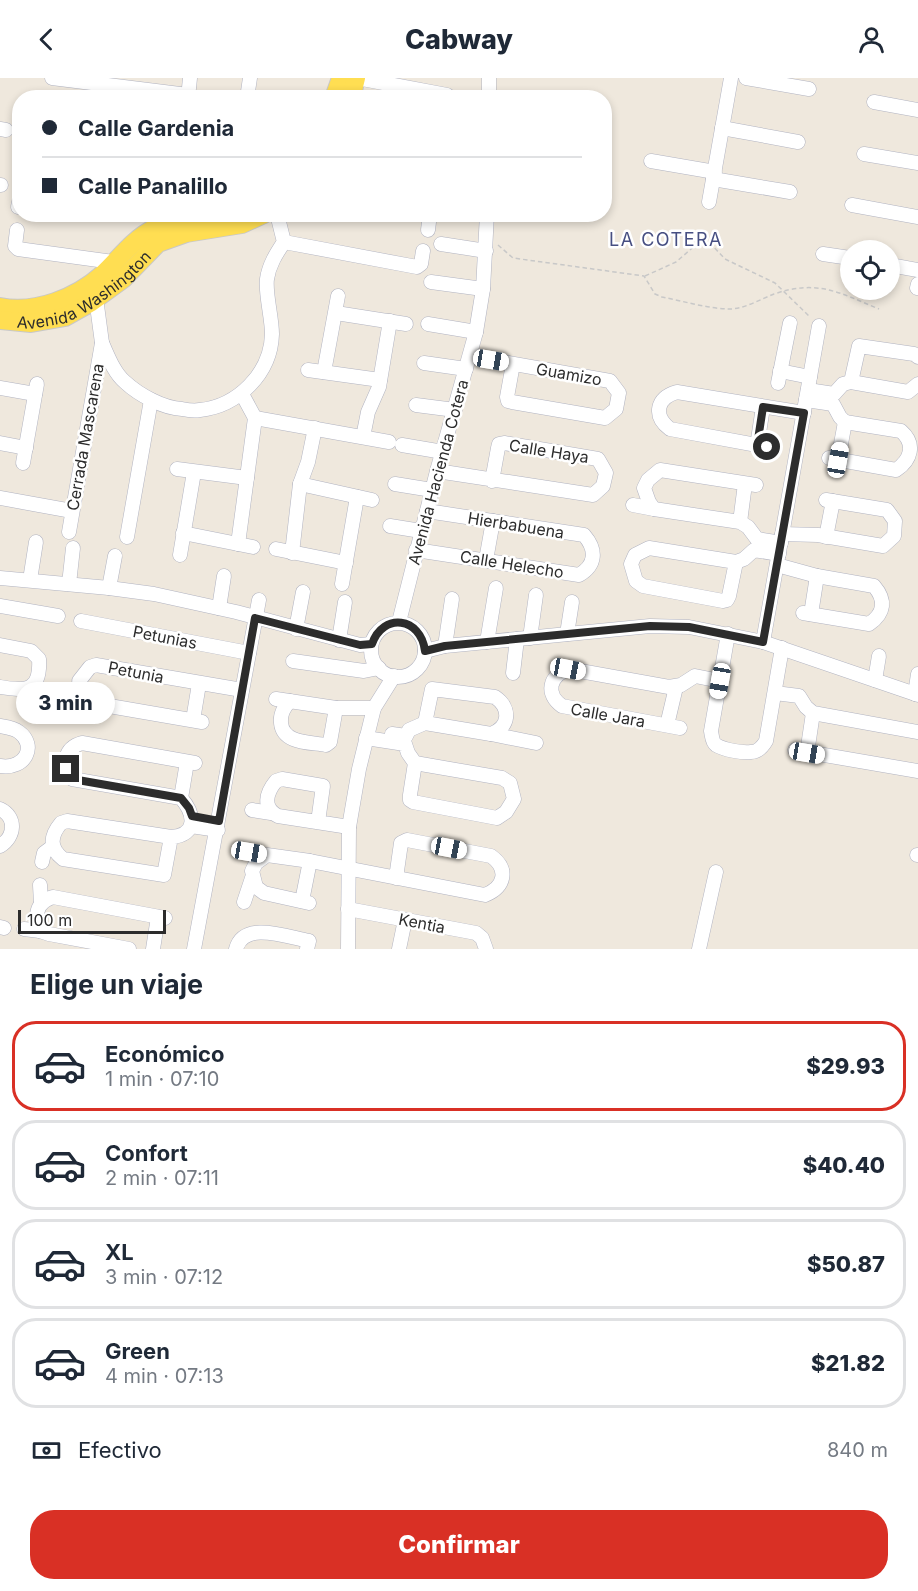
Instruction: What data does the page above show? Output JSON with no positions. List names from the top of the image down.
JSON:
{
  "streets": {
    "main road": ["Avenida Washington"],
    "street": [
      "Guamizo",
      "Cerrada Mascarena",
      "Calle Haya",
      "Avenida Hacienda Cotera",
      "Hierbabuena",
      "Calle Helecho",
      "Petunias",
      "Petunia",
      "Calle Jara",
      "Kentia"
    ]
  },
  "crossings": [
    ["Guamizo", "Avenida Hacienda Cotera"],
    ["Avenida Hacienda Cotera", "Hierbabuena"],
    ["Avenida Hacienda Cotera", "Calle Helecho"],
    ["Hierbabuena", "Calle Helecho"]
  ],
  "districts": ["LA COTERA"],
  "scale_bar": "100 m",
  "page": {
    "header": "Cabway",
    "banner": ["Calle Gardenia", "Calle Panalillo"],
    "bubble": "3 min",
    "scale": "100 m",
    "heading": "Elige un viaje",
    "list": [
      {
        "name": "Económico",
        "note": "1 min · 07:10",
        "value": "$29.93"
      },
      {
        "name": "Confort",
        "note": "2 min · 07:11",
        "value": "$40.40"
      },
      {
        "name": "XL",
        "note": "3 min · 07:12",
        "value": "$50.87"
      },
      {
        "name": "Green",
        "note": "4 min · 07:13",
        "value": "$21.82"
      }
    ],
    "pay": ["Efectivo", "840 m"],
    "buttons": "Confirmar"
  }
}
